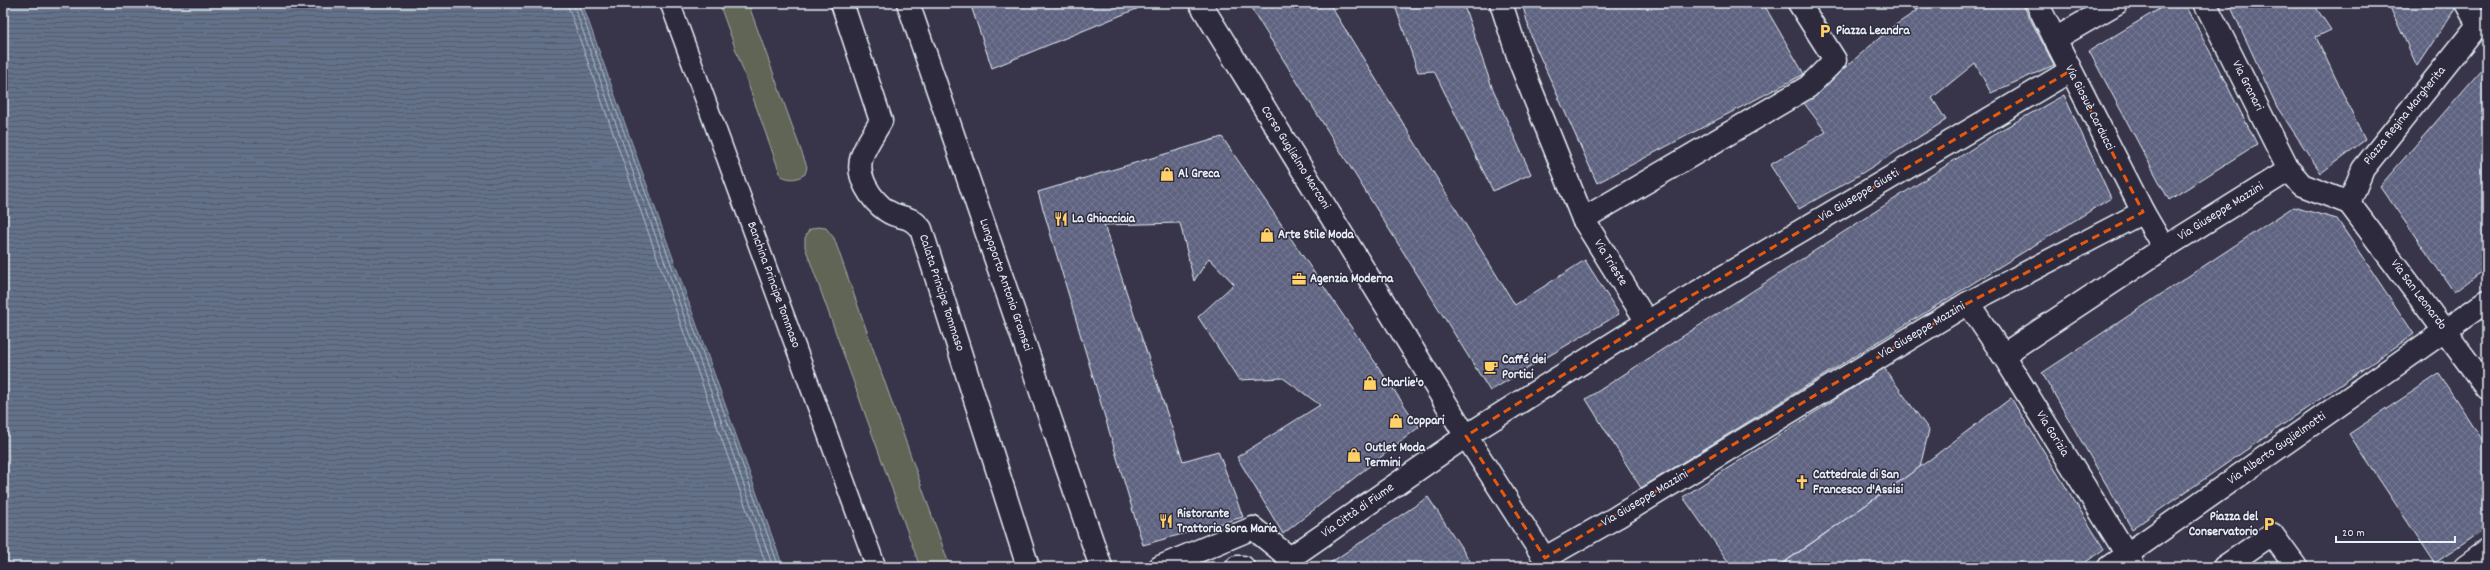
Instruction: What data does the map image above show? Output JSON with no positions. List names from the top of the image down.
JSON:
{
  "streets": {
    "street": [
      "Via Granari",
      "Via Giosuè Carducci",
      "Piazza Regina Margherita",
      "Corso Guglielmo Marconi",
      "Via Giuseppe Giusti",
      "Via Giuseppe Mazzini",
      "Via Trieste",
      "Lungoporto Antonio Gramsci",
      "Calata Principe Tommaso",
      "Via San Leonardo",
      "Via Gorizia",
      "Via Alberto Guglielmotti",
      "Via Città di Fiume"
    ],
    "lane": ["Banchina Principe Tommaso"]
  },
  "crossings": [
    ["Via Granari", "Via Giuseppe Mazzini"],
    ["Via Giosuè Carducci", "Via Giuseppe Giusti"],
    ["Via Giosuè Carducci", "Via Giuseppe Mazzini"],
    ["Piazza Regina Margherita", "Via San Leonardo"],
    ["Corso Guglielmo Marconi", "Via Giuseppe Mazzini"],
    ["Corso Guglielmo Marconi", "Via Città di Fiume"],
    ["Via Giuseppe Giusti", "Via Trieste"],
    ["Via Giuseppe Mazzini", "Via Gorizia"],
    ["Via San Leonardo", "Via Alberto Guglielmotti"],
    ["Via Gorizia", "Via Alberto Guglielmotti"]
  ],
  "places": {
    "parking": ["Piazza Leandra", "Piazza del Conservatorio"],
    "shop": [
      "Al Greca",
      "Arte Stile Moda",
      "Charlie'o",
      "Coppari",
      "Outlet Moda Termini"
    ],
    "restaurant": ["La Ghiacciaia", "Ristorante Trattoria Sora Maria"],
    "office": ["Agenzia Moderna"],
    "cafe": ["Caffé dei Portici"],
    "church": ["Cattedrale di San Francesco d'Assisi"]
  },
  "scale_bar": "20 m"
}
